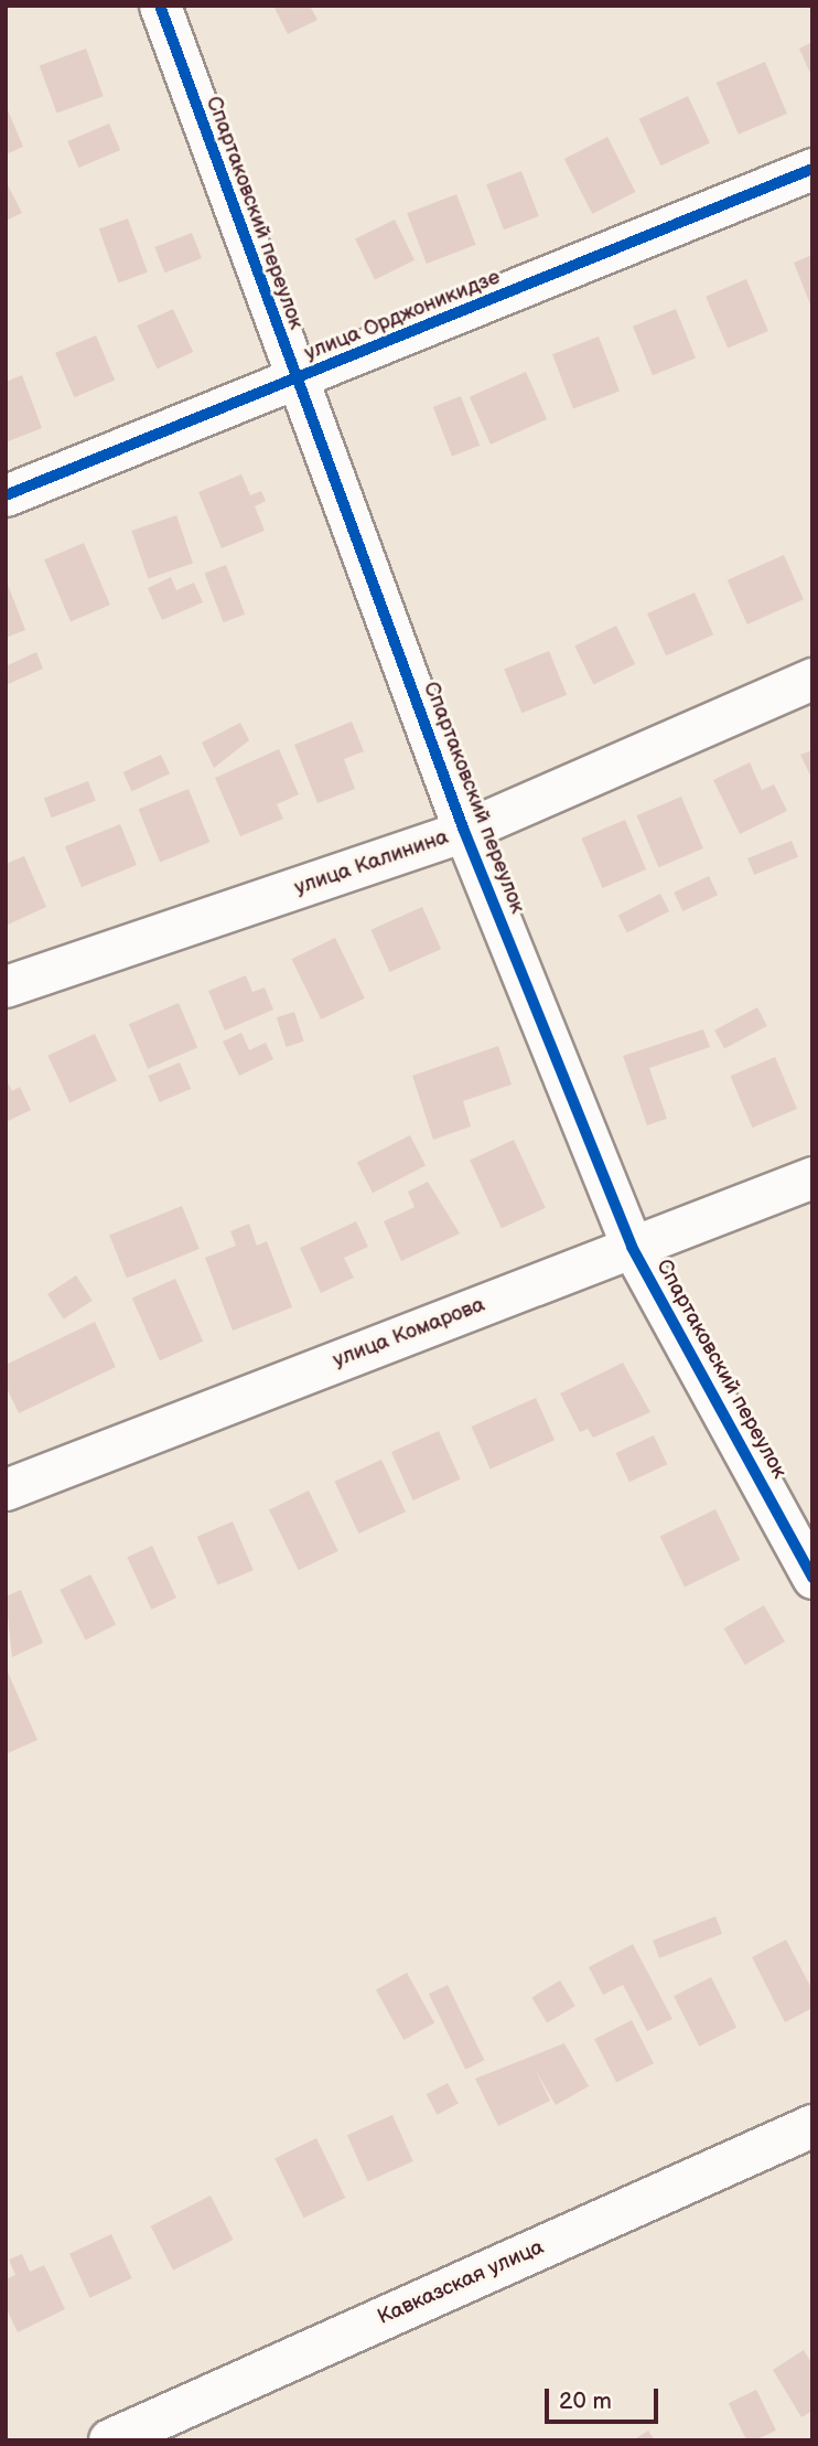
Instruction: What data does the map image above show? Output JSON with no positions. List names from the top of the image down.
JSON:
{
  "streets": {
    "street": [
      "Спартаковский переулок",
      "улица Орджоникидзе",
      "улица Калинина",
      "улица Комарова",
      "Кавказская улица"
    ]
  },
  "crossings": [
    ["Спартаковский переулок", "улица Орджоникидзе"],
    ["Спартаковский переулок", "улица Калинина"],
    ["Спартаковский переулок", "улица Комарова"]
  ],
  "scale_bar": "20 m"
}
